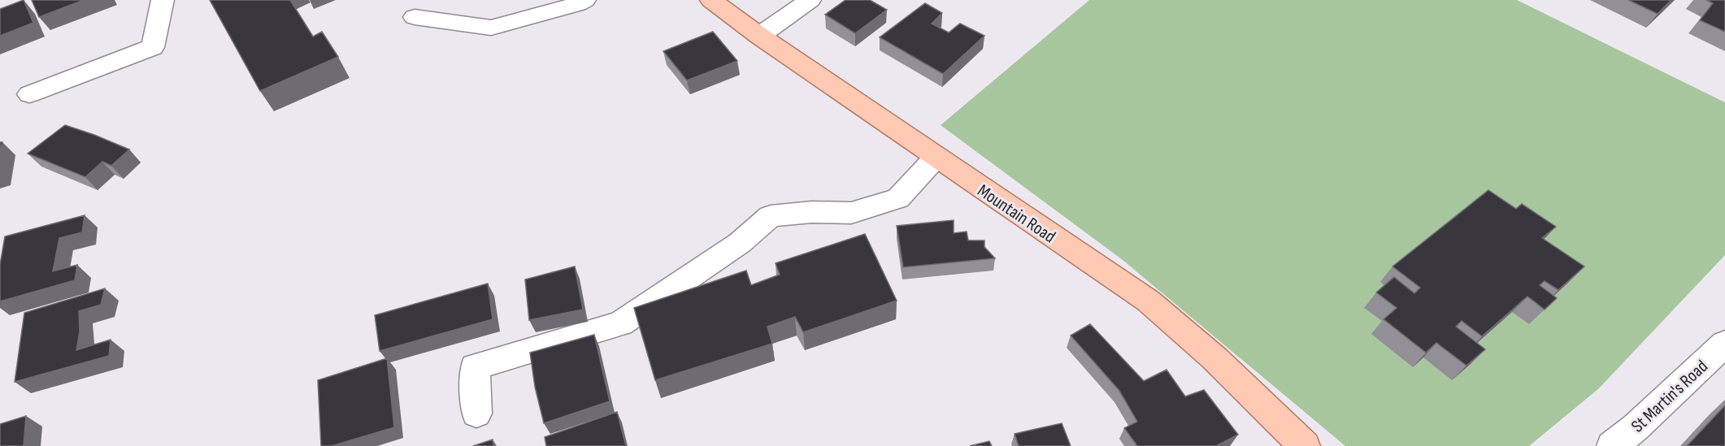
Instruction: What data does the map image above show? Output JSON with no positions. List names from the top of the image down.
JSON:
{
  "streets": {
    "main road": ["Mountain Road"],
    "street": ["St Martin's Road"]
  }
}
